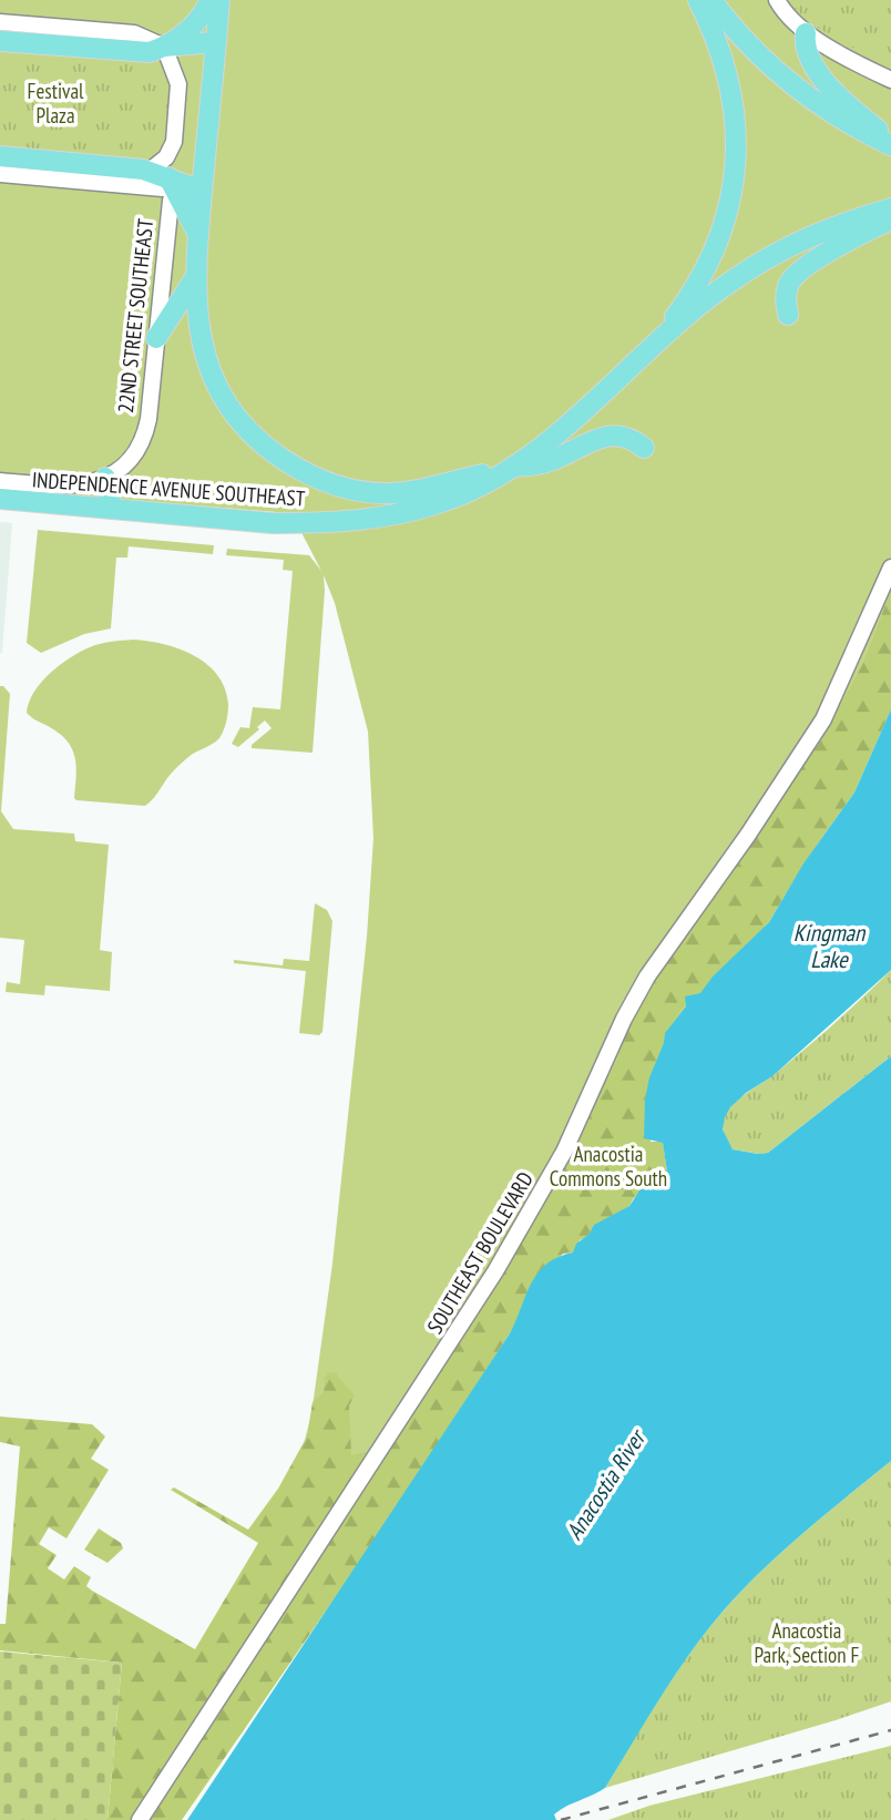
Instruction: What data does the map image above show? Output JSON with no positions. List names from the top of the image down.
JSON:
{
  "streets": {
    "main road": ["INDEPENDENCE AVENUE SOUTHEAST"],
    "street": ["22ND STREET SOUTHEAST", "SOUTHEAST BOULEVARD"]
  },
  "crossings": [
    ["22ND STREET SOUTHEAST", "INDEPENDENCE AVENUE SOUTHEAST"]
  ],
  "water": ["Kingman Lake", "Anacostia River"],
  "parks": ["Festival Plaza", "Anacostia Commons South", "Anacostia Park, Section F"]
}
